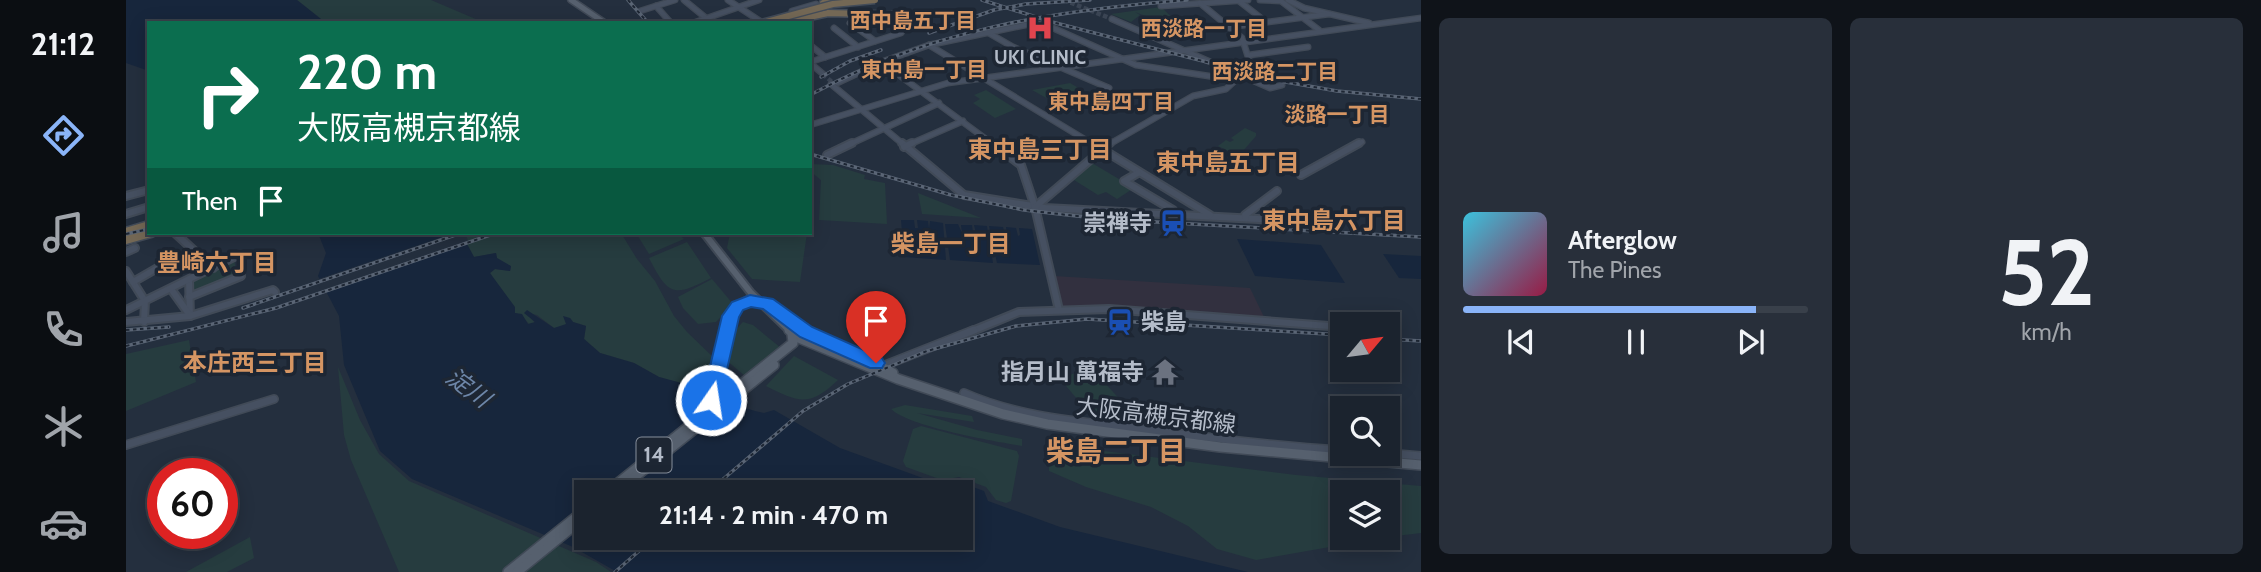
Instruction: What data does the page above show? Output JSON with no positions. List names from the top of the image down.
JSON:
{
  "streets": {
    "main road": ["大阪高槻京都線", "14"]
  },
  "crossings": [
    ["大阪高槻京都線", "14"]
  ],
  "districts": [
    "西中島五丁目",
    "西淡路一丁目",
    "東中島一丁目",
    "西淡路二丁目",
    "東中島四丁目",
    "淡路一丁目",
    "東中島三丁目",
    "東中島五丁目",
    "東中島六丁目",
    "柴島一丁目",
    "豊崎六丁目",
    "本庄西三丁目",
    "柴島二丁目"
  ],
  "water": ["淀川"],
  "places": {
    "hospital": ["UKI CLINIC"],
    "station": ["崇禅寺", "柴島"],
    "temple": ["指月山 萬福寺"]
  },
  "north": "top right",
  "page": {
    "tabs": "21:12",
    "tile": ["52", "km/h"],
    "turn": ["220 m", "大阪高槻京都線"],
    "then": "Then",
    "song": ["Afterglow", "The Pines"],
    "limit": "60",
    "trip": "21:14 · 2 min · 470 m"
  }
}
